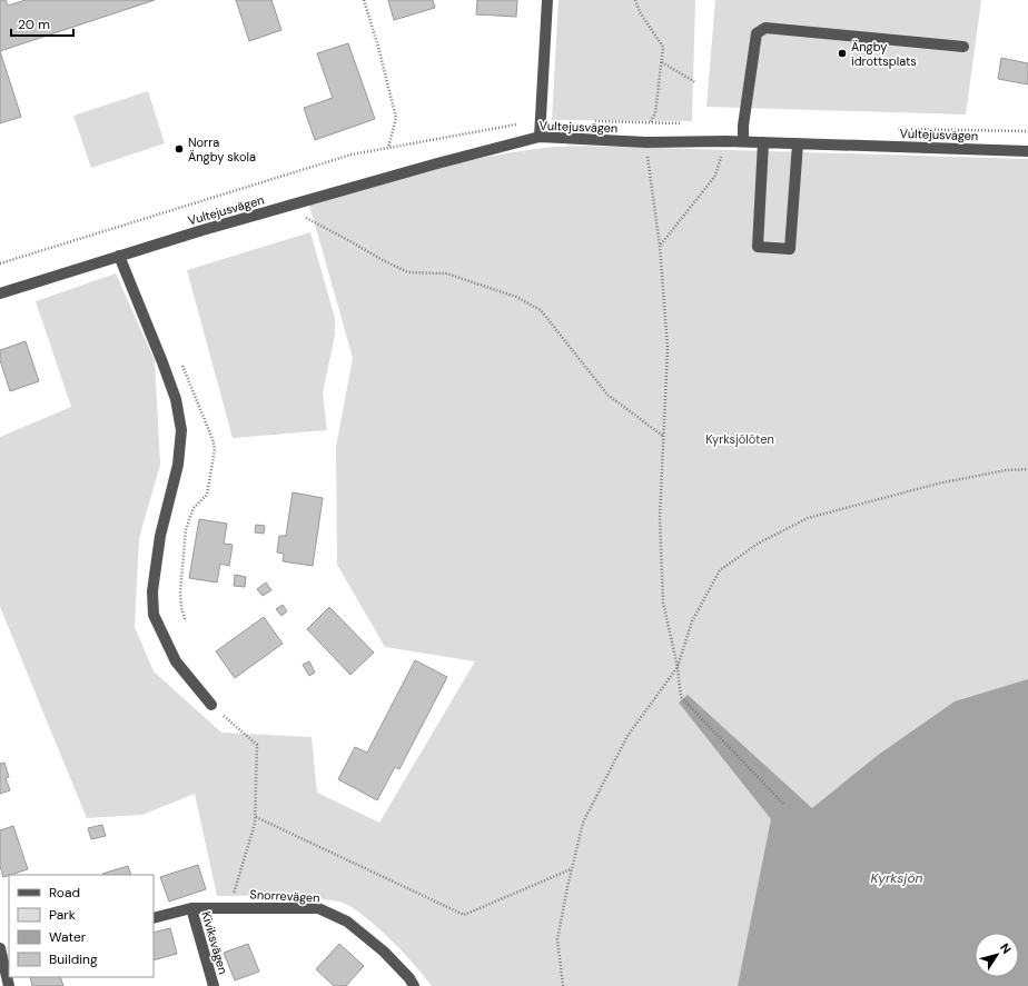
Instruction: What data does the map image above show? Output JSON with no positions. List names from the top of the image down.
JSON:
{
  "streets": {
    "street": ["Vultejusvägen", "Snorrevägen", "Kiviksvägen"]
  },
  "crossings": [
    ["Snorrevägen", "Kiviksvägen"]
  ],
  "water": ["Kyrksjön"],
  "parks": ["Kyrksjölöten"],
  "places": ["Ängby idrottsplats", "Norra Ängby skola"],
  "legend": [
    "Road",
    "Park",
    "Water",
    "Building"
  ],
  "scale_bar": "20 m",
  "north": "top right"
}
